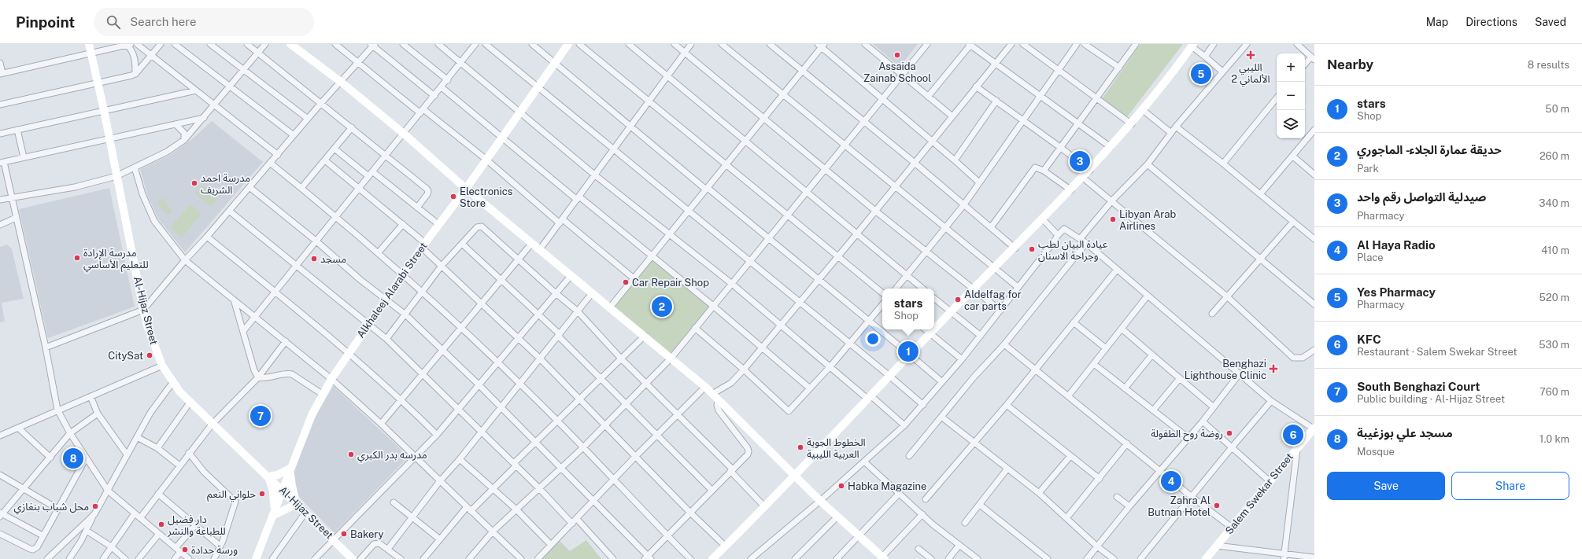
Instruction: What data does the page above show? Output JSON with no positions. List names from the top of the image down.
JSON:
{
  "streets": {
    "street": ["Alkhaleej Alarabi Street", "Al-Hijaz Street", "Salem Swekar Street"]
  },
  "crossings": [
    ["Alkhaleej Alarabi Street", "Al-Hijaz Street"]
  ],
  "places": {
    "other": [
      "Assaida Zainab School",
      "مدرسة احمد الشريف",
      "Electronics Store",
      "Libyan Arab Airlines",
      "عيادة البيان لطب وجراحة الاسنان",
      "مدرسة الإرادة للتعليم الأساسي",
      "مسجد",
      "Car Repair Shop",
      "Aldelfag for car parts",
      "CitySat",
      "روضة روح الطفولة",
      "الخطوط الجوية العربية الليبية",
      "مدرسه بدر الكبري",
      "Habka Magazine",
      "حلواني النعم",
      "Zahra Al Butnan Hotel",
      "محل شباب بنغازي",
      "دار فضيل للطباعة والنشر",
      "Bakery",
      "ورسة حدادة"
    ],
    "health": ["الليبي الألماني 2", "Benghazi Lighthouse Clinic"]
  },
  "page": {
    "header": "Pinpoint",
    "search": "Search here",
    "nav": ["Map", "Directions", "Saved"],
    "heading": ["Nearby", "8 results"],
    "map_buttons": ["+", "−"],
    "pins": [
      "5",
      "3",
      "2",
      "1",
      "7",
      "6",
      "8",
      "4"
    ],
    "list": [
      {
        "mark": "1",
        "name": "stars",
        "note": "Shop",
        "value": "50 m"
      },
      {
        "mark": "2",
        "name": "حديقة عمارة الجلاء- الماجوري",
        "note": "Park",
        "value": "260 m"
      },
      {
        "mark": "3",
        "name": "صيدلية التواصل رقم واحد",
        "note": "Pharmacy",
        "value": "340 m"
      },
      {
        "mark": "4",
        "name": "Al Haya Radio",
        "note": "Place",
        "value": "410 m"
      },
      {
        "mark": "5",
        "name": "Yes Pharmacy",
        "note": "Pharmacy",
        "value": "520 m"
      },
      {
        "mark": "6",
        "name": "KFC",
        "note": "Restaurant · Salem Swekar Street",
        "value": "530 m"
      },
      {
        "mark": "7",
        "name": "South Benghazi Court",
        "note": "Public building · Al-Hijaz Street",
        "value": "760 m"
      },
      {
        "mark": "8",
        "name": "مسجد علي بوزغيبة",
        "note": "Mosque",
        "value": "1.0 km"
      }
    ],
    "popup": ["stars", "Shop"],
    "buttons": ["Save", "Share"]
  }
}
